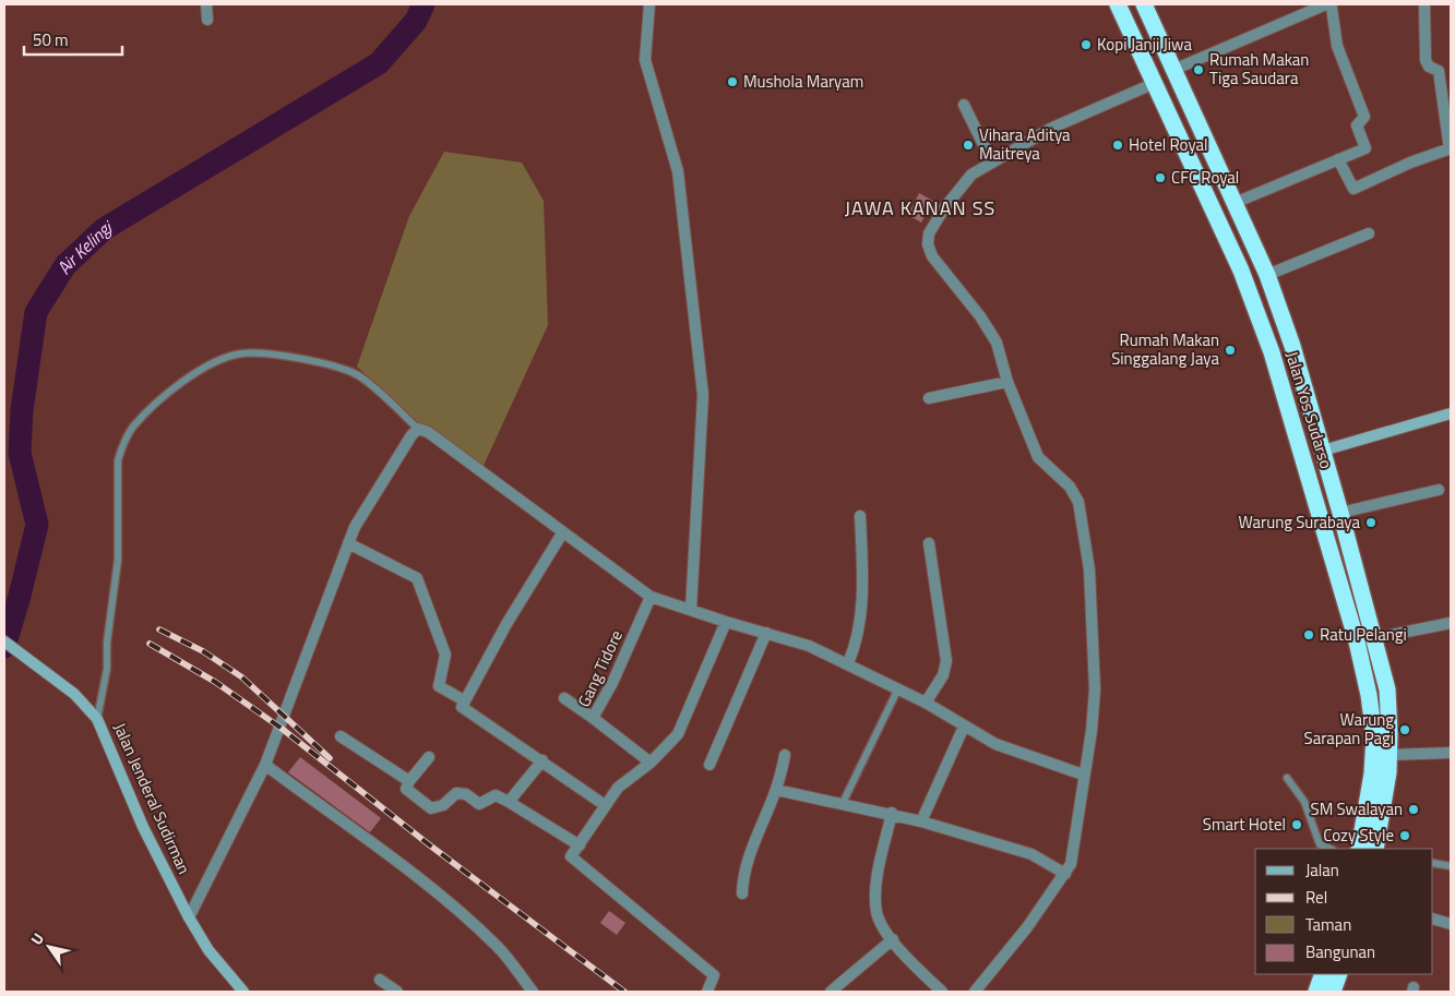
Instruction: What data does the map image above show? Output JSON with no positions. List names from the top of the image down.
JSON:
{
  "streets": {
    "highway": ["Jalan Yos Sudarso"],
    "street": ["Gang Tidore", "Jalan Jenderal Sudirman"]
  },
  "districts": ["JAWA KANAN SS"],
  "water": ["Air Kelingi"],
  "places": [
    "Kopi Janji Jiwa",
    "Rumah Makan Tiga Saudara",
    "Mushola Maryam",
    "Vihara Aditya Maitreya",
    "Hotel Royal",
    "CFC Royal",
    "Rumah Makan Singgalang Jaya",
    "Warung Surabaya",
    "Ratu Pelangi",
    "Warung Sarapan Pagi",
    "SM Swalayan",
    "Smart Hotel",
    "Cozy Style"
  ],
  "legend": [
    "Jalan",
    "Rel",
    "Taman",
    "Bangunan"
  ],
  "scale_bar": "50 m",
  "north": "top left"
}
